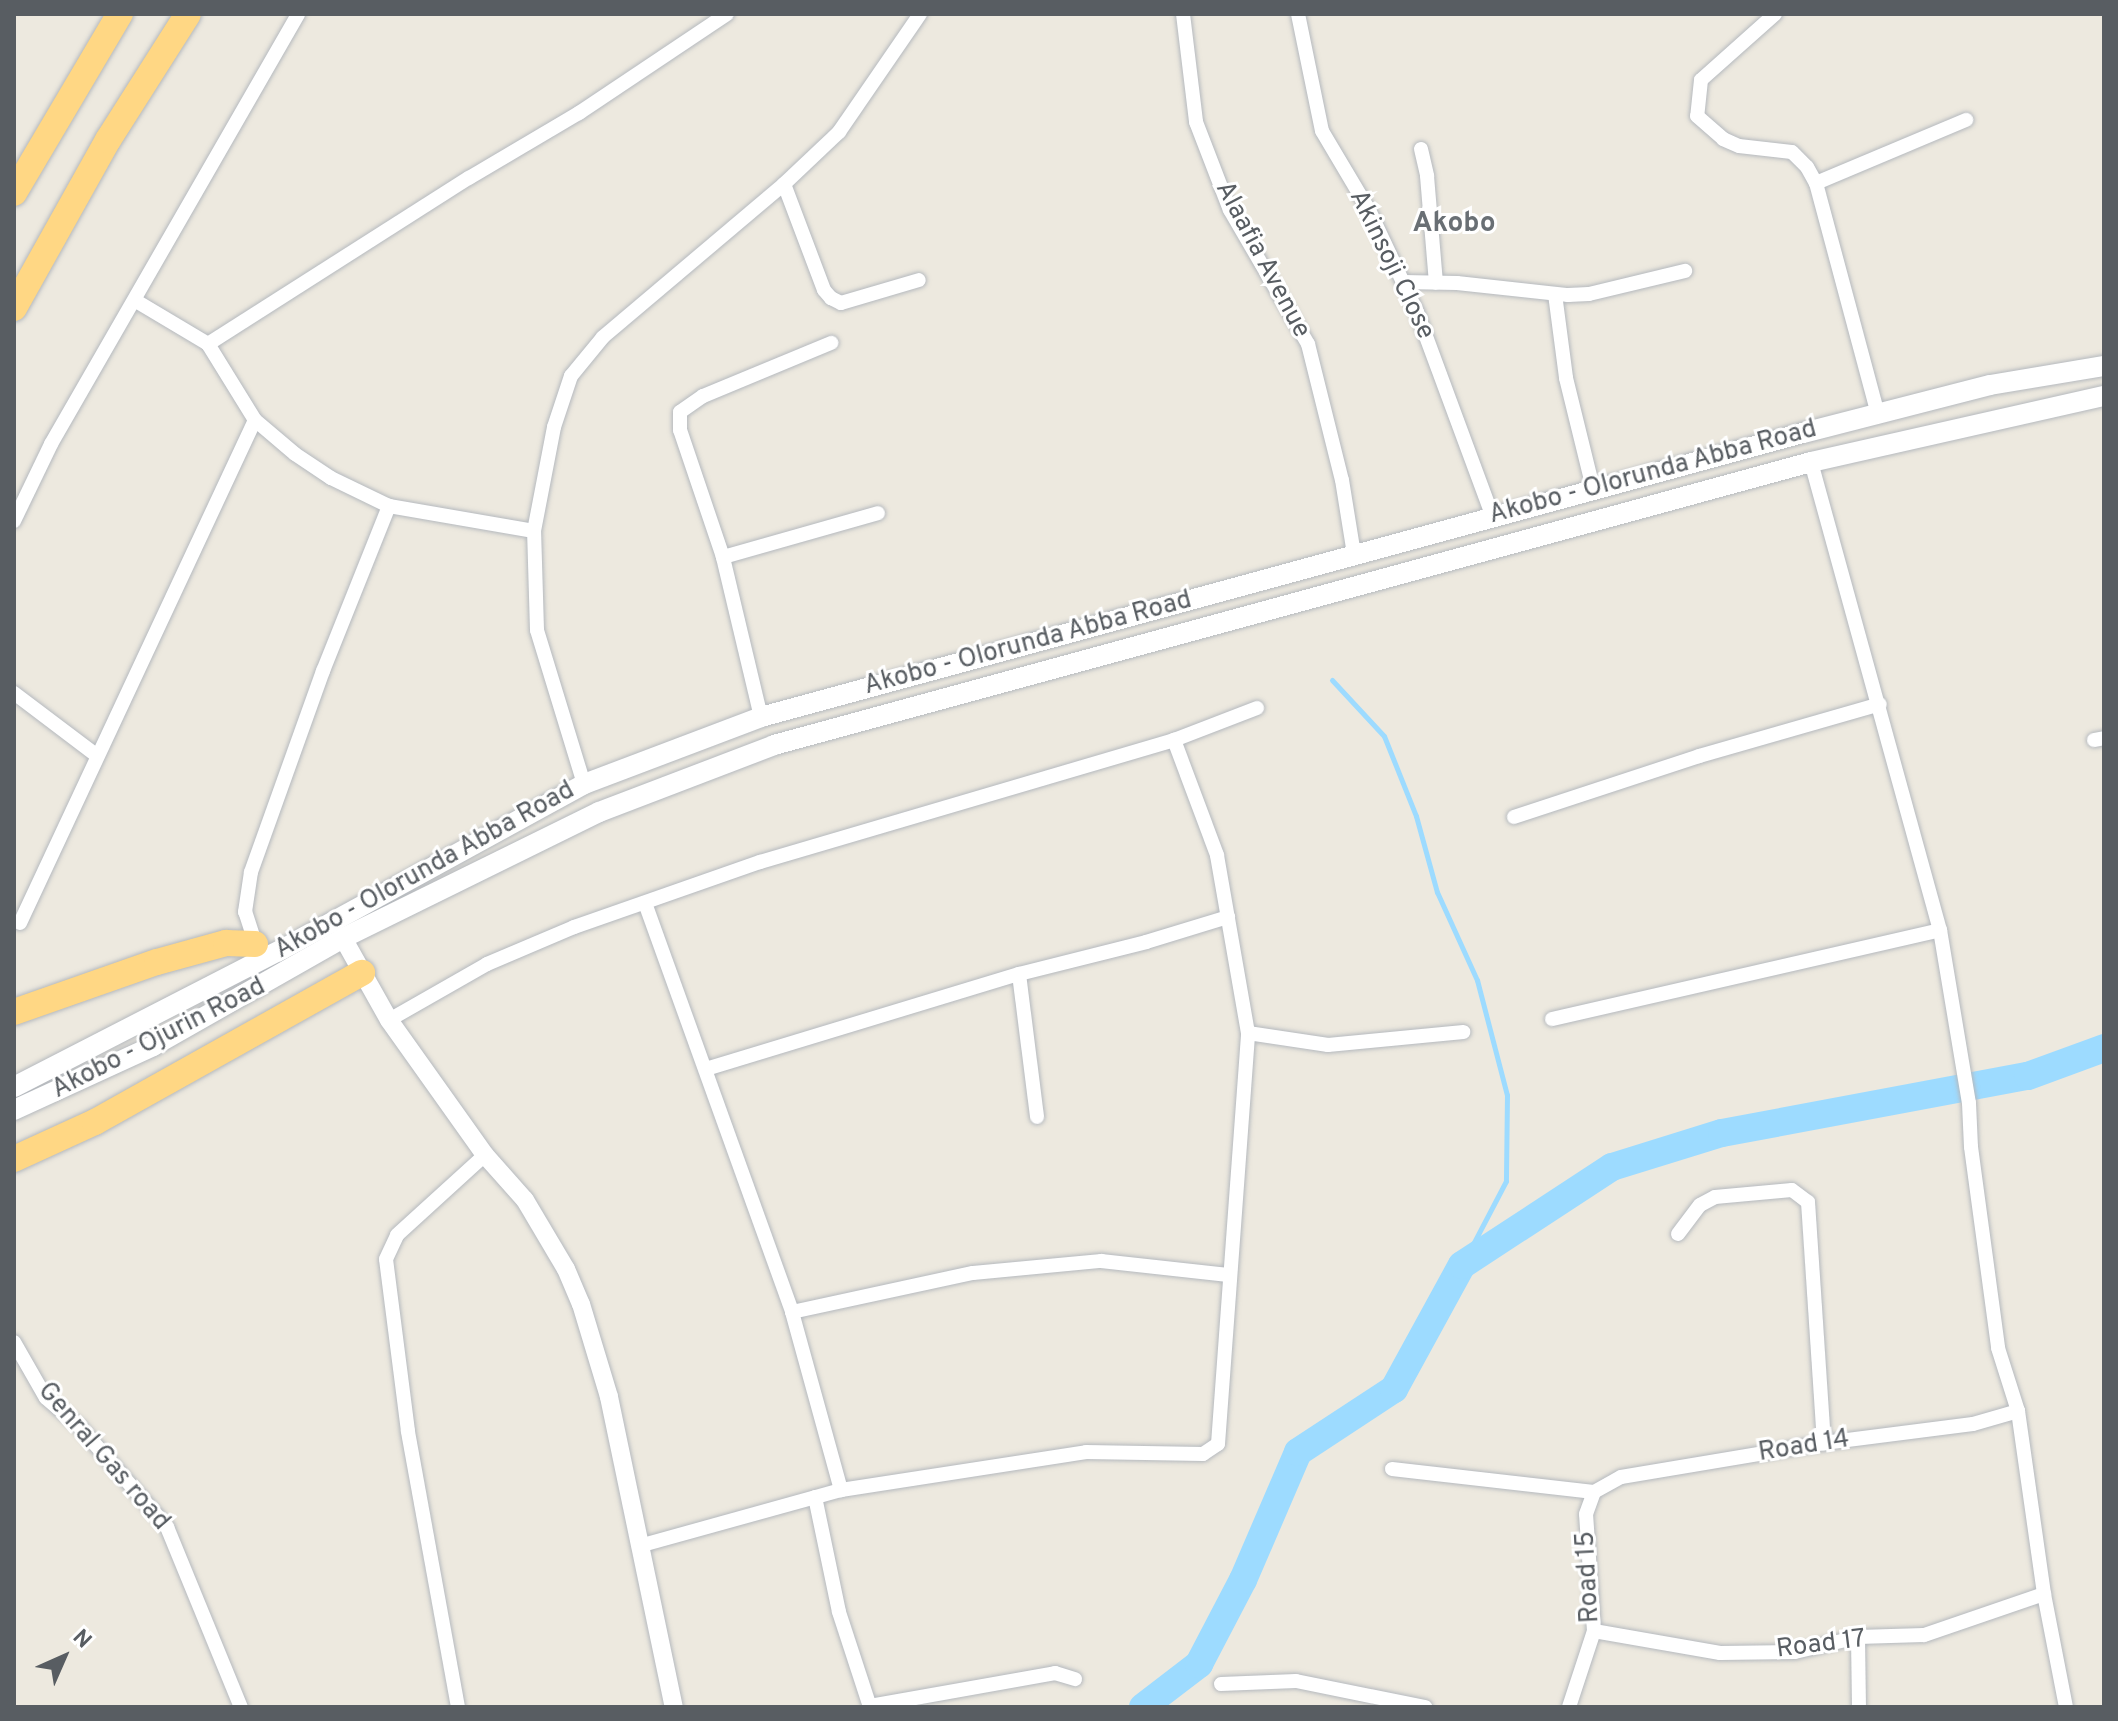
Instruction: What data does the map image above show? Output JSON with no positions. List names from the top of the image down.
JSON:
{
  "streets": {
    "main road": ["Akobo - Olorunda Abba Road", "Akobo - Ojurin Road"],
    "street": [
      "Alaafia Avenue",
      "Akinsoji Close",
      "Road 14",
      "Genral Gas road",
      "Road 15",
      "Road 17"
    ]
  },
  "crossings": [
    ["Alaafia Avenue", "Akobo - Olorunda Abba Road"],
    ["Akinsoji Close", "Akobo - Olorunda Abba Road"],
    ["Akobo - Olorunda Abba Road", "Akobo - Ojurin Road"],
    ["Road 14", "Road 15"],
    ["Road 15", "Road 17"]
  ],
  "districts": ["Akobo"],
  "north": "top right"
}
